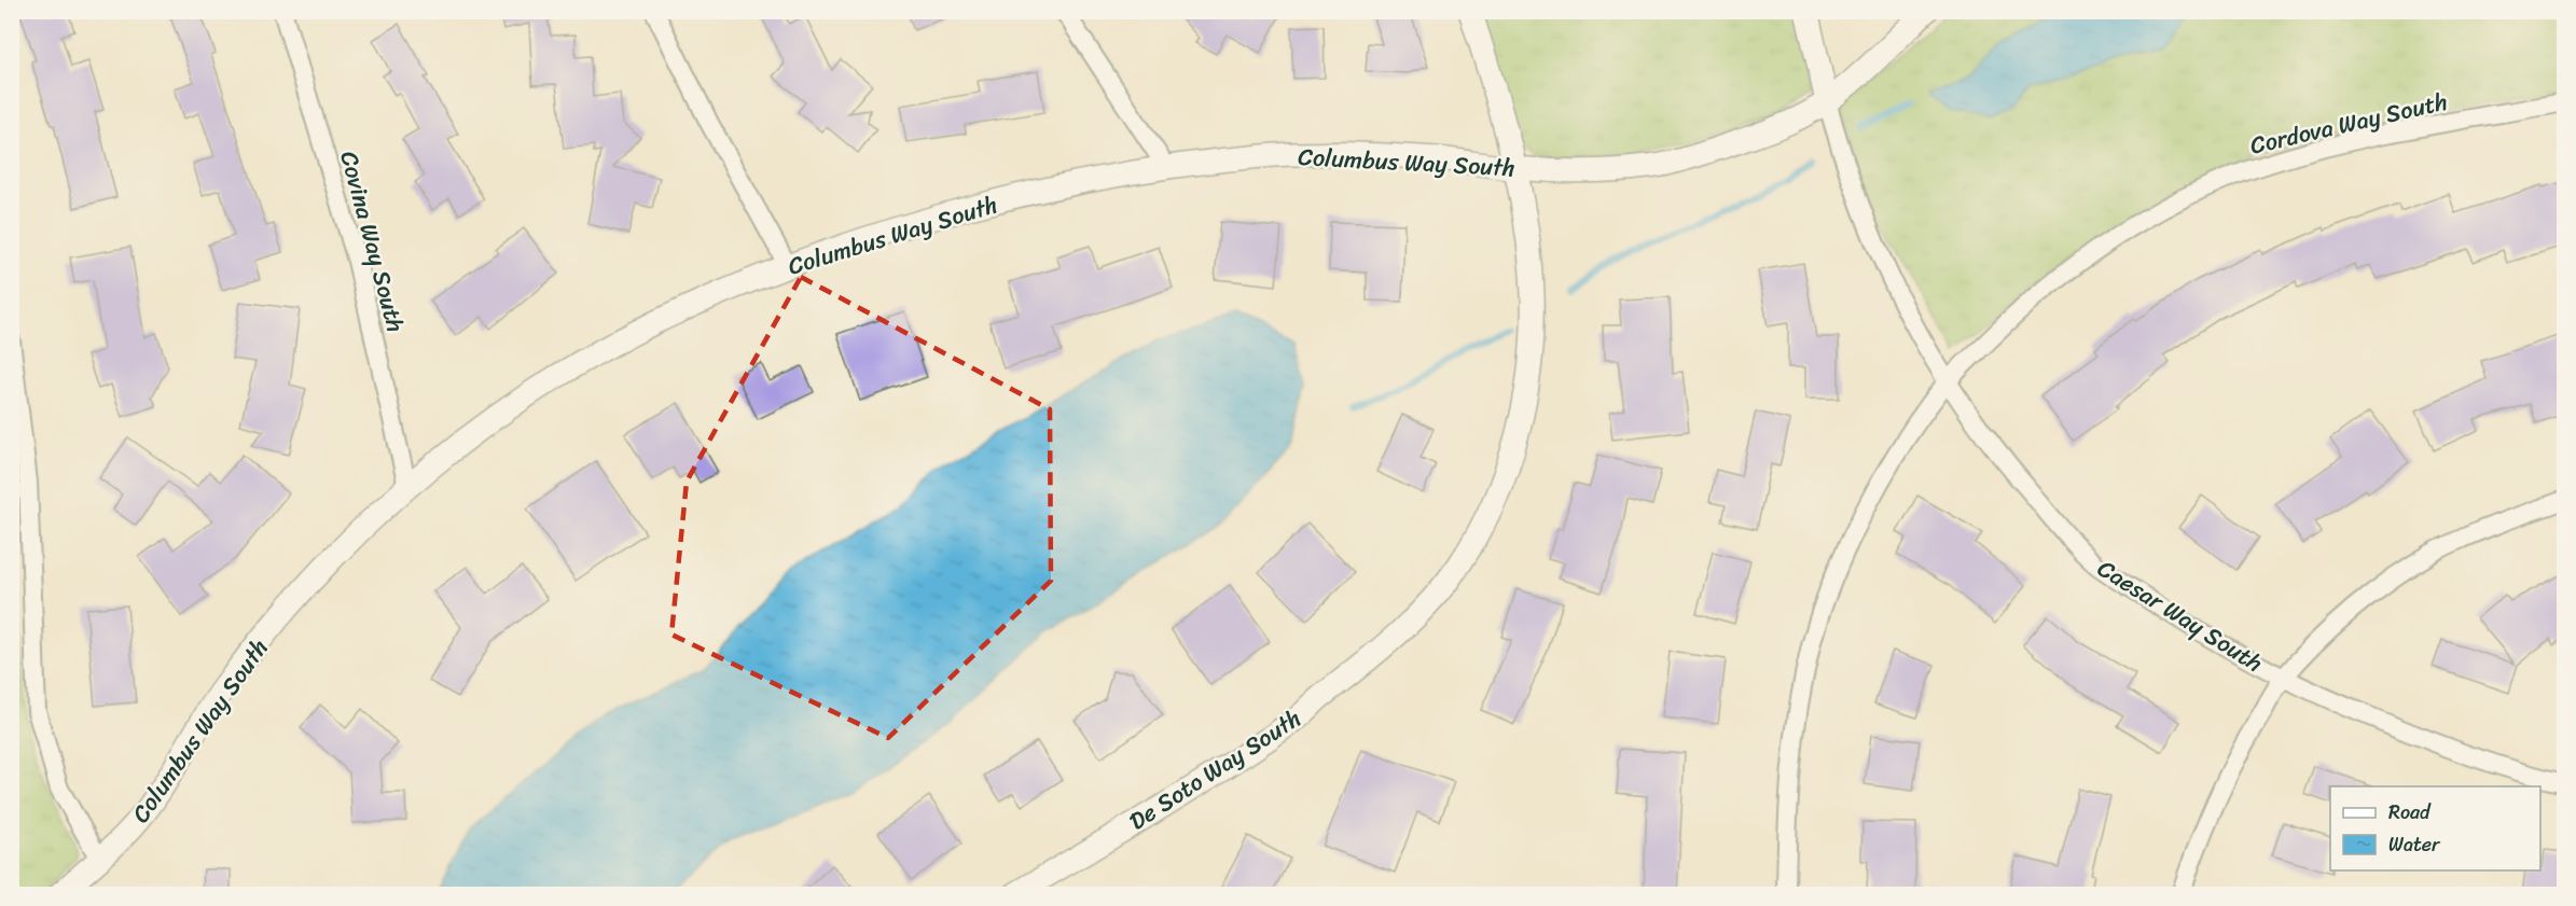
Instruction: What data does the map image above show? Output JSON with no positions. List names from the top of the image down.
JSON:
{
  "streets": {
    "street": [
      "Cordova Way South",
      "Columbus Way South",
      "Covina Way South",
      "Caesar Way South",
      "De Soto Way South"
    ]
  },
  "crossings": [
    ["Cordova Way South", "Caesar Way South"],
    ["Columbus Way South", "Covina Way South"],
    ["Columbus Way South", "Caesar Way South"],
    ["Columbus Way South", "De Soto Way South"]
  ],
  "legend": ["Road", "Water"]
}
